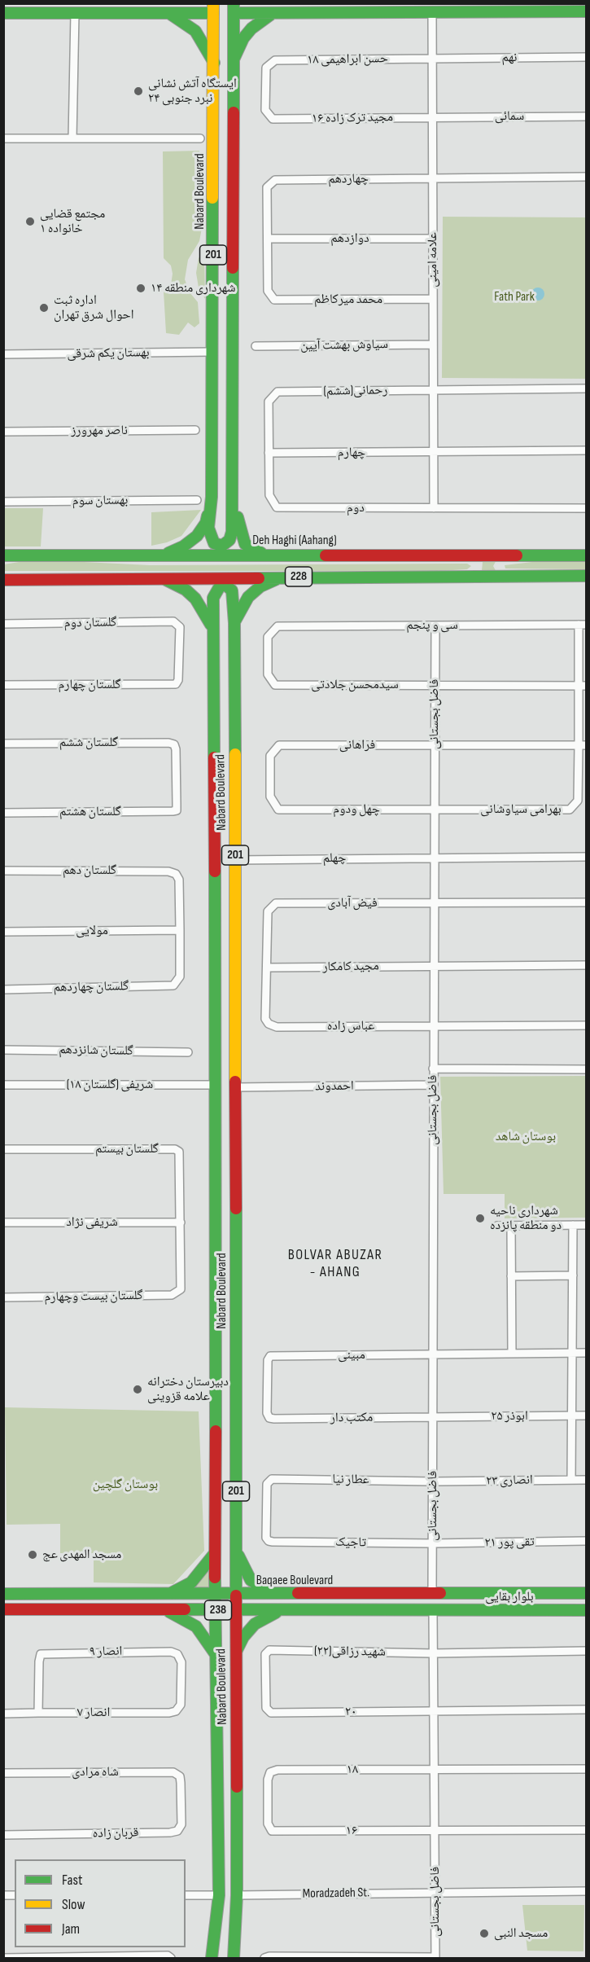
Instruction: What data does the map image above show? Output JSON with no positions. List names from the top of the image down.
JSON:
{
  "streets": {
    "main road": [
      "Nabard Boulevard",
      "201",
      "Deh Haghi (Aahang)",
      "228",
      "Baqaee Boulevard",
      "بلوار بقایی",
      "238"
    ],
    "street": [
      "نهم",
      "حسن ابراهیمی ۱۸",
      "سمائی",
      "مجید ترک زاده ۱۶",
      "چهاردهم",
      "دوازدهم",
      "علامه امینی",
      "محمد میرکاظم",
      "سیاوش بهشت آیین",
      "بهستان یکم شرقی",
      "رحمانی(ششم)",
      "ناصر مهرورز",
      "چهارم",
      "بهستان سوم",
      "دوم",
      "گلستان دوم",
      "سی و پنجم",
      "گلستان چهارم",
      "سیدمحسن جلادتی",
      "فاضل بجستانی",
      "گلستان ششم",
      "فراهانی",
      "چهل ودوم",
      "بهرامی سیاوشانی",
      "گلستان هشتم",
      "چهلم",
      "گلستان دهم",
      "فیض آبادی",
      "مولایی",
      "مجید کامکار",
      "گلستان چهاردهم",
      "عباس زاده",
      "گلستان شانزدهم",
      "شریفی (گلستان ۱۸)",
      "احمدوند",
      "گلستان بیستم",
      "شریفی نژاد",
      "گلستان بیست وچهارم",
      "مبینی",
      "ابوذر ۲۵",
      "مکتب دار",
      "عطار نیا",
      "انصاری ۲۳",
      "تاجیک",
      "تقی پور ۲۱",
      "انصار ۹",
      "شهید رزاقی(۲۲)",
      "۲۰",
      "انصار ۷",
      "۱۸",
      "شاه مرادی",
      "۱۶",
      "قربان زاده",
      "Moradzadeh St."
    ]
  },
  "crossings": [
    ["نهم", "حسن ابراهیمی ۱۸"],
    ["نهم", "علامه امینی"],
    ["حسن ابراهیمی ۱۸", "مجید ترک زاده ۱۶"],
    ["حسن ابراهیمی ۱۸", "علامه امینی"],
    ["سمائی", "مجید ترک زاده ۱۶"],
    ["سمائی", "علامه امینی"],
    ["مجید ترک زاده ۱۶", "علامه امینی"],
    ["چهاردهم", "دوازدهم"],
    ["چهاردهم", "علامه امینی"],
    ["چهاردهم", "محمد میرکاظم"],
    ["Nabard Boulevard", "201"],
    ["Nabard Boulevard", "بهستان یکم شرقی"],
    ["Nabard Boulevard", "چهلم"],
    ["Nabard Boulevard", "شریفی (گلستان ۱۸)"],
    ["Nabard Boulevard", "احمدوند"],
    ["Nabard Boulevard", "Baqaee Boulevard"],
    ["Nabard Boulevard", "238"],
    ["Nabard Boulevard", "Moradzadeh St."],
    ["دوازدهم", "علامه امینی"],
    ["دوازدهم", "محمد میرکاظم"],
    ["علامه امینی", "محمد میرکاظم"],
    ["علامه امینی", "سیاوش بهشت آیین"],
    ["علامه امینی", "رحمانی(ششم)"],
    ["علامه امینی", "چهارم"],
    ["علامه امینی", "دوم"],
    ["رحمانی(ششم)", "چهارم"],
    ["رحمانی(ششم)", "دوم"],
    ["چهارم", "دوم"],
    ["گلستان دوم", "گلستان چهارم"],
    ["سی و پنجم", "سیدمحسن جلادتی"],
    ["سی و پنجم", "فاضل بجستانی"],
    ["سی و پنجم", "بهرامی سیاوشانی"],
    ["سیدمحسن جلادتی", "فاضل بجستانی"],
    ["سیدمحسن جلادتی", "بهرامی سیاوشانی"],
    ["فاضل بجستانی", "فراهانی"],
    ["فاضل بجستانی", "چهل ودوم"],
    ["فاضل بجستانی", "بهرامی سیاوشانی"],
    ["فاضل بجستانی", "چهلم"],
    ["فاضل بجستانی", "فیض آبادی"],
    ["فاضل بجستانی", "مجید کامکار"],
    ["فاضل بجستانی", "عباس زاده"],
    ["فاضل بجستانی", "احمدوند"],
    ["فاضل بجستانی", "مبینی"],
    ["فاضل بجستانی", "ابوذر ۲۵"],
    ["فاضل بجستانی", "مکتب دار"],
    ["فاضل بجستانی", "عطار نیا"],
    ["فاضل بجستانی", "انصاری ۲۳"],
    ["فاضل بجستانی", "تاجیک"],
    ["فاضل بجستانی", "تقی پور ۲۱"],
    ["فاضل بجستانی", "Baqaee Boulevard"],
    ["فاضل بجستانی", "بلوار بقایی"],
    ["فاضل بجستانی", "238"],
    ["فاضل بجستانی", "شهید رزاقی(۲۲)"],
    ["فاضل بجستانی", "۲۰"],
    ["فاضل بجستانی", "۱۸"],
    ["فاضل بجستانی", "۱۶"],
    ["فاضل بجستانی", "Moradzadeh St."],
    ["گلستان ششم", "گلستان هشتم"],
    ["فراهانی", "چهل ودوم"],
    ["فراهانی", "بهرامی سیاوشانی"],
    ["چهل ودوم", "بهرامی سیاوشانی"],
    ["گلستان دهم", "مولایی"],
    ["گلستان دهم", "گلستان چهاردهم"],
    ["فیض آبادی", "مجید کامکار"],
    ["فیض آبادی", "عباس زاده"],
    ["مولایی", "گلستان چهاردهم"],
    ["مجید کامکار", "عباس زاده"],
    ["گلستان بیستم", "شریفی نژاد"],
    ["گلستان بیستم", "گلستان بیست وچهارم"],
    ["شریفی نژاد", "گلستان بیست وچهارم"],
    ["مبینی", "مکتب دار"],
    ["ابوذر ۲۵", "مکتب دار"],
    ["عطار نیا", "انصاری ۲۳"],
    ["عطار نیا", "تاجیک"],
    ["تاجیک", "تقی پور ۲۱"],
    ["بلوار بقایی", "238"],
    ["انصار ۹", "انصار ۷"],
    ["شهید رزاقی(۲۲)", "۲۰"],
    ["۱۸", "۱۶"],
    ["شاه مرادی", "قربان زاده"]
  ],
  "districts": ["BOLVAR ABUZAR - AHANG"],
  "parks": ["Fath Park", "بوستان شاهد", "بوستان گلچین"],
  "places": [
    "ایستگاه آتش نشانی ۲۴ نبرد جنوبی",
    "مجتمع قضایی خانواده ۱",
    "شهرداری منطقه ۱۴",
    "اداره ثبت احوال شرق تهران",
    "شهرداری ناحیه دو منطقه پانزده",
    "دبیرستان دخترانه علامه قزوینی",
    "مسجد المهدی عج",
    "مسجد النبی"
  ],
  "legend": ["Fast", "Slow", "Jam"]
}
